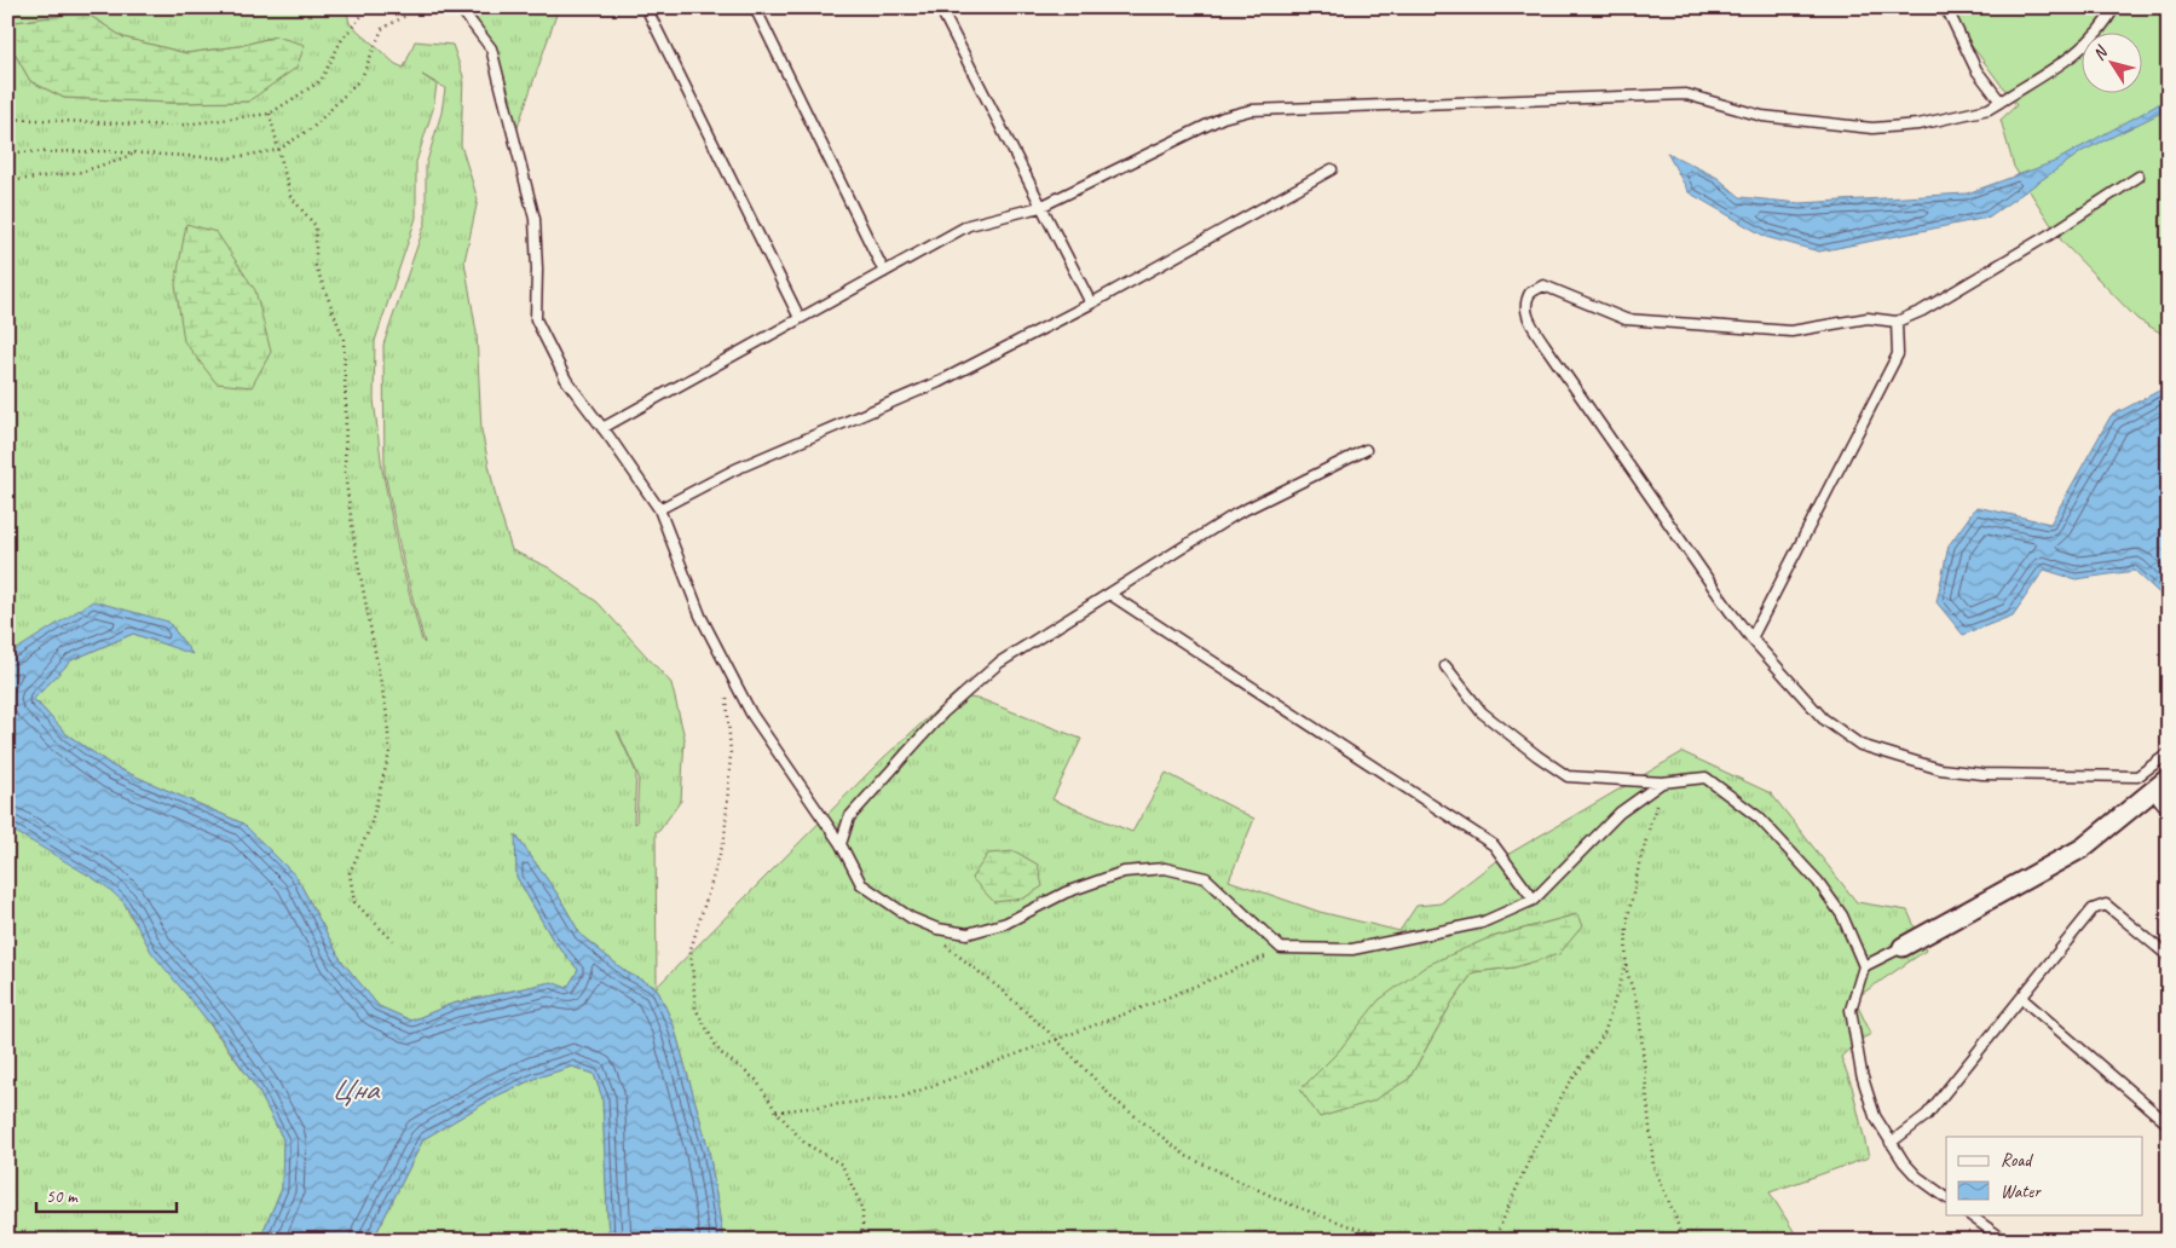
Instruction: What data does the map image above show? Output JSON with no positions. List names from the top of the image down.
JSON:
{
  "water": ["Цна"],
  "legend": ["Road", "Water"],
  "scale_bar": "50 m",
  "north": "top left"
}
